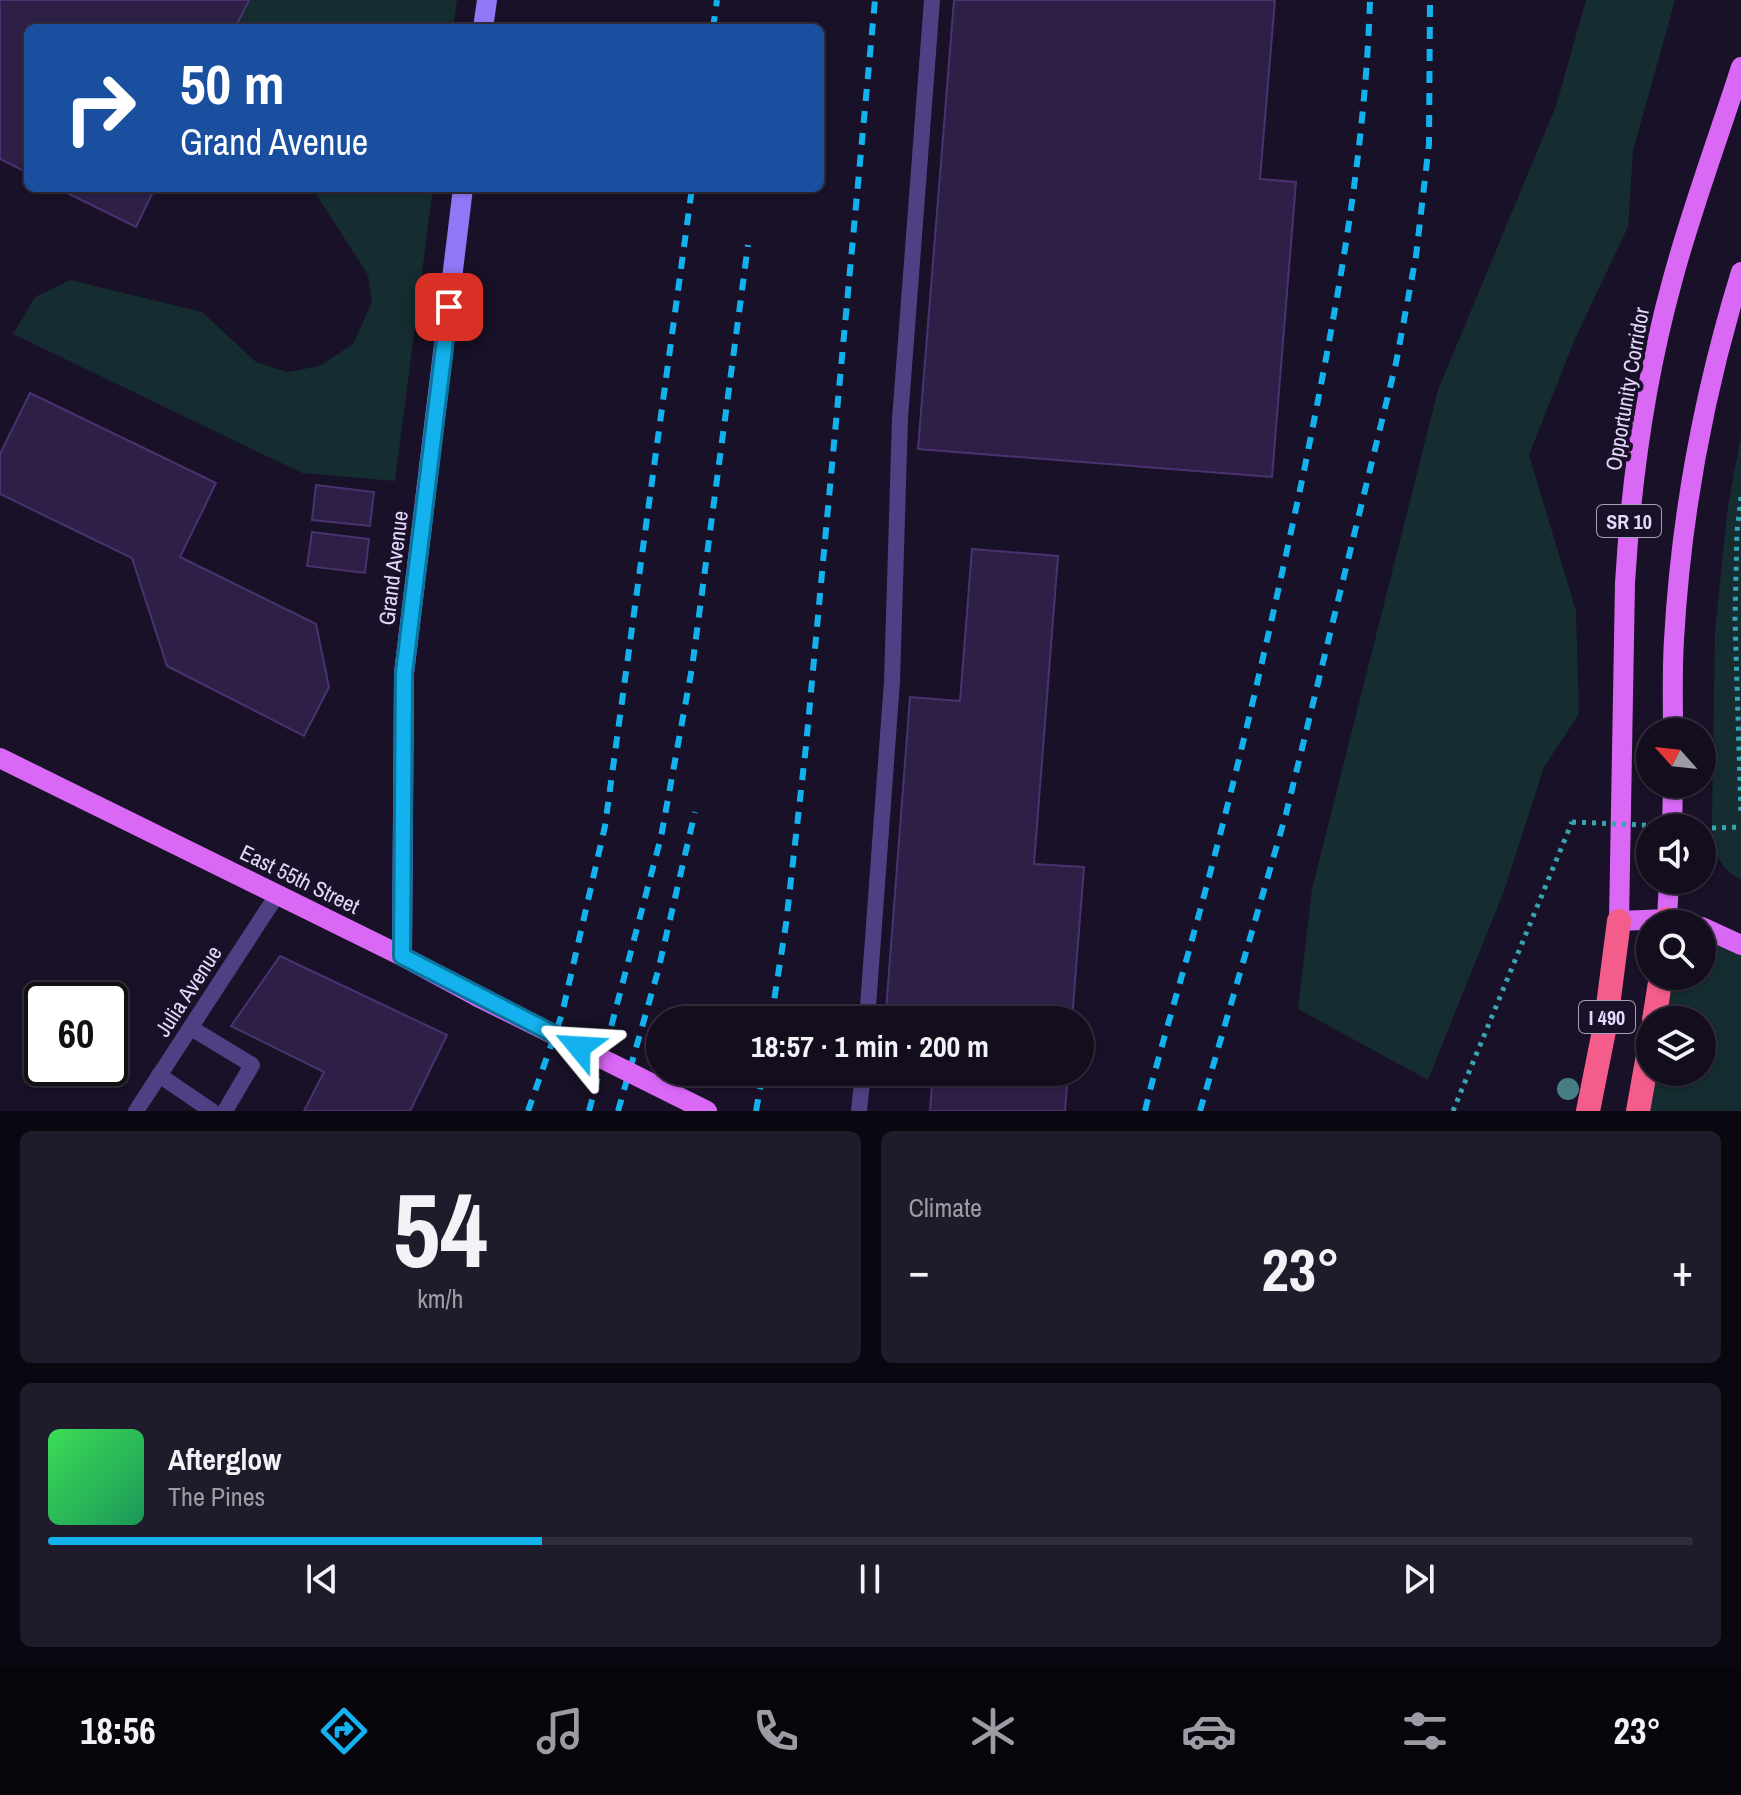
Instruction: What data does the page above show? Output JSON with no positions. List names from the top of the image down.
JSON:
{
  "streets": {
    "highway": ["I 490"],
    "main road": ["Opportunity Corridor", "SR 10", "East 55th Street"],
    "street": ["Grand Avenue"],
    "lane": ["Julia Avenue"]
  },
  "crossings": [
    ["Opportunity Corridor", "I 490"],
    ["Grand Avenue", "East 55th Street"],
    ["East 55th Street", "Julia Avenue"]
  ],
  "north": "top left",
  "page": {
    "turn": ["50 m", "Grand Avenue"],
    "limit": "60",
    "trip": "18:57 · 1 min · 200 m",
    "tile": [
      ["54", "km/h"],
      "Climate"
    ],
    "heat": ["−", "23°", "+"],
    "song": ["Afterglow", "The Pines"],
    "tabs": ["18:56", "23°"]
  }
}
